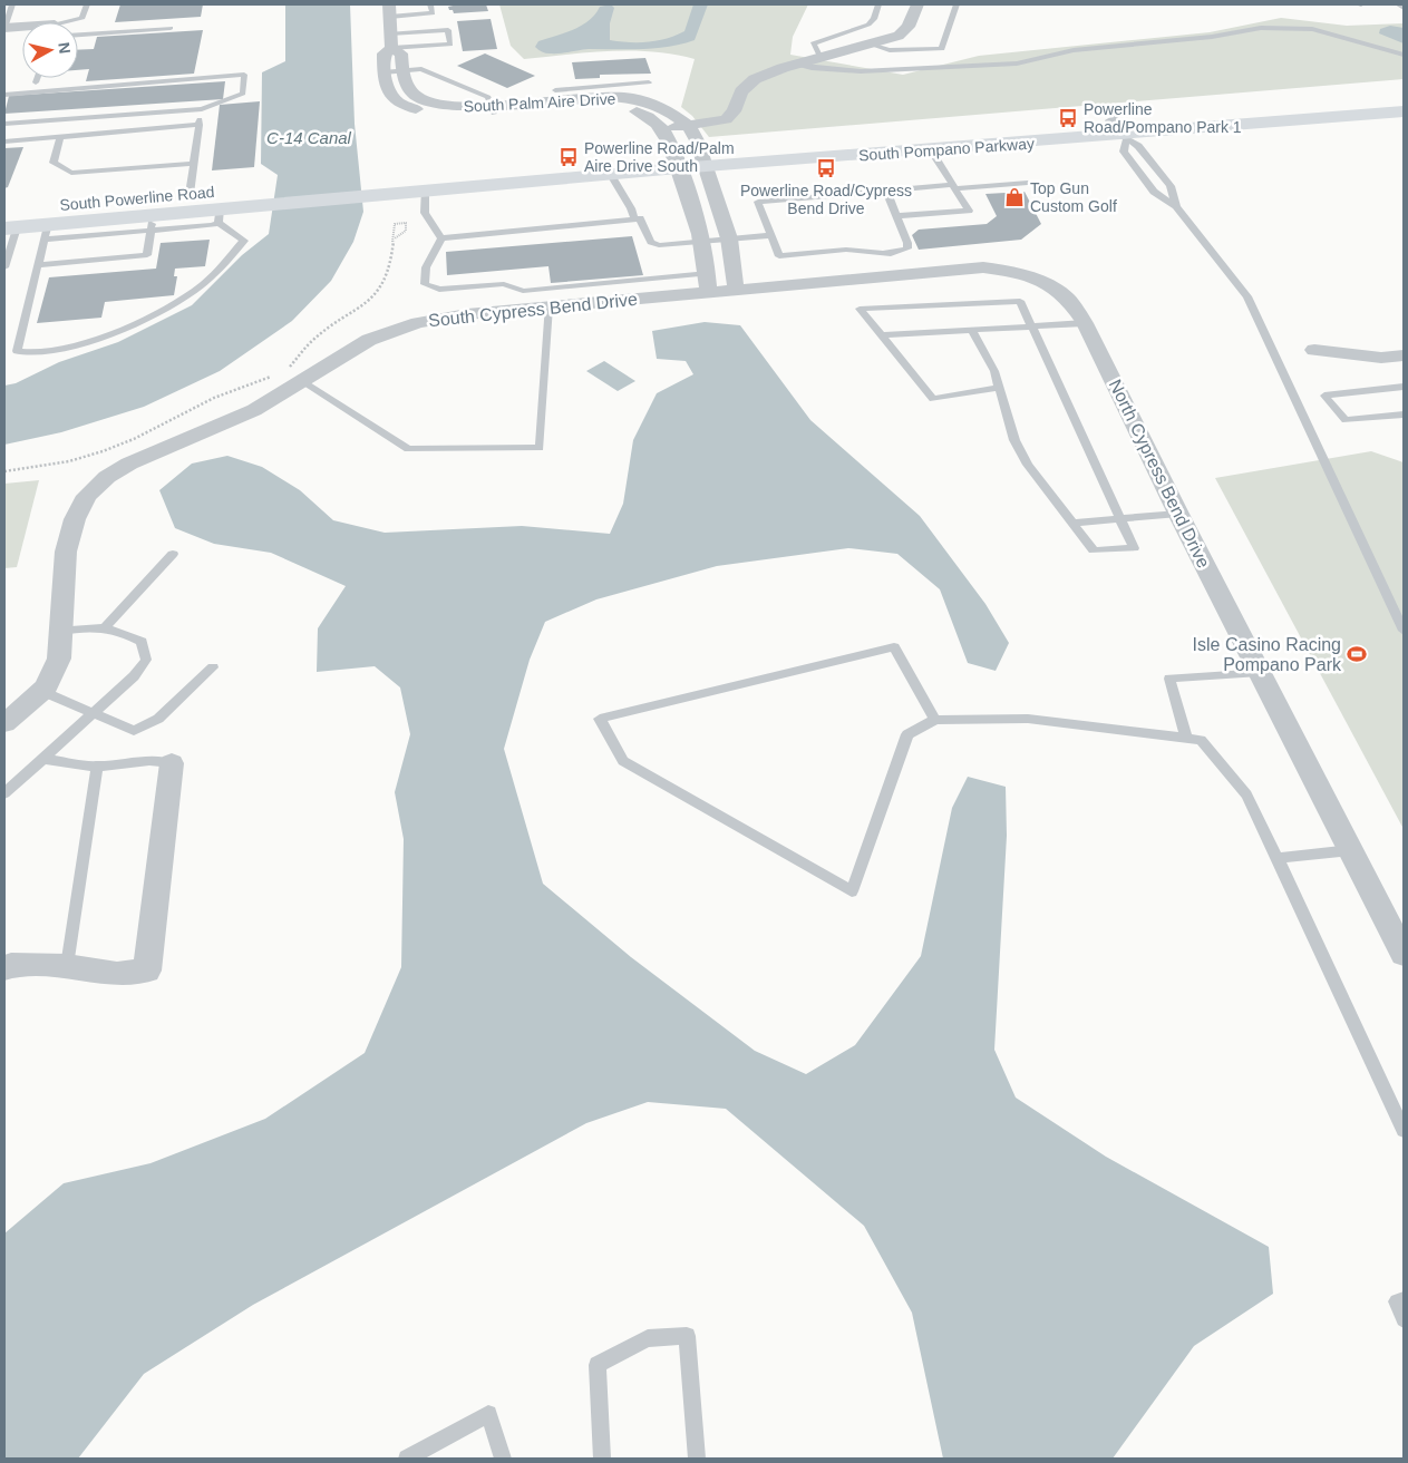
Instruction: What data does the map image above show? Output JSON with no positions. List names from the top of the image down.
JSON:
{
  "streets": {
    "main road": ["South Pompano Parkway", "South Powerline Road"],
    "street": ["South Palm Aire Drive", "South Cypress Bend Drive", "North Cypress Bend Drive"]
  },
  "crossings": [
    ["South Cypress Bend Drive", "North Cypress Bend Drive"]
  ],
  "water": ["C-14 Canal"],
  "places": {
    "bus stop": ["Powerline Road/Pompano Park 1", "Powerline Road/Palm Aire Drive South", "Powerline Road/Cypress Bend Drive"],
    "shop": ["Top Gun Custom Golf"],
    "sports": ["Isle Casino Racing Pompano Park"]
  },
  "north": "right"
}
